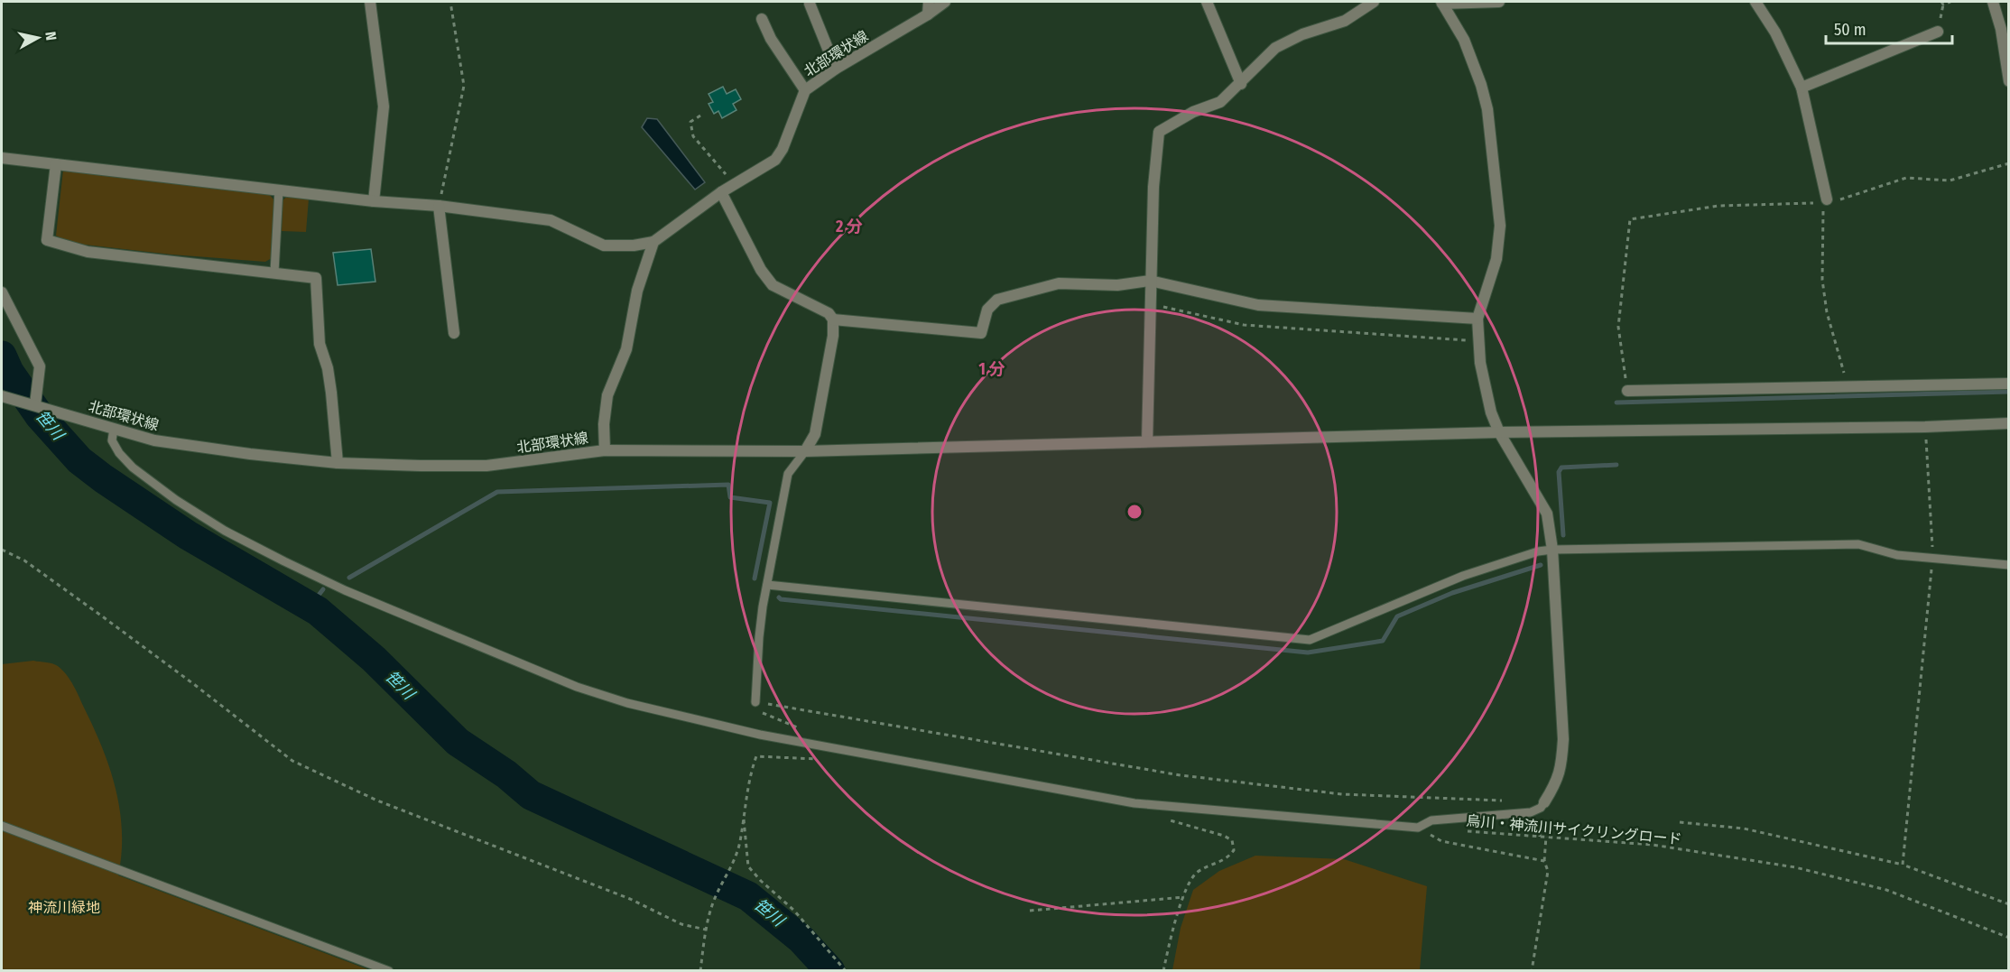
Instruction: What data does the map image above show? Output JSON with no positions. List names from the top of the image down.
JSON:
{
  "streets": {
    "street": ["北部環状線"],
    "path": ["烏川・神流川サイクリングロード"]
  },
  "water": ["笹川"],
  "parks": ["神流川緑地"],
  "scale_bar": "50 m",
  "north": "right",
  "rings": ["2 分", "1 分"]
}
